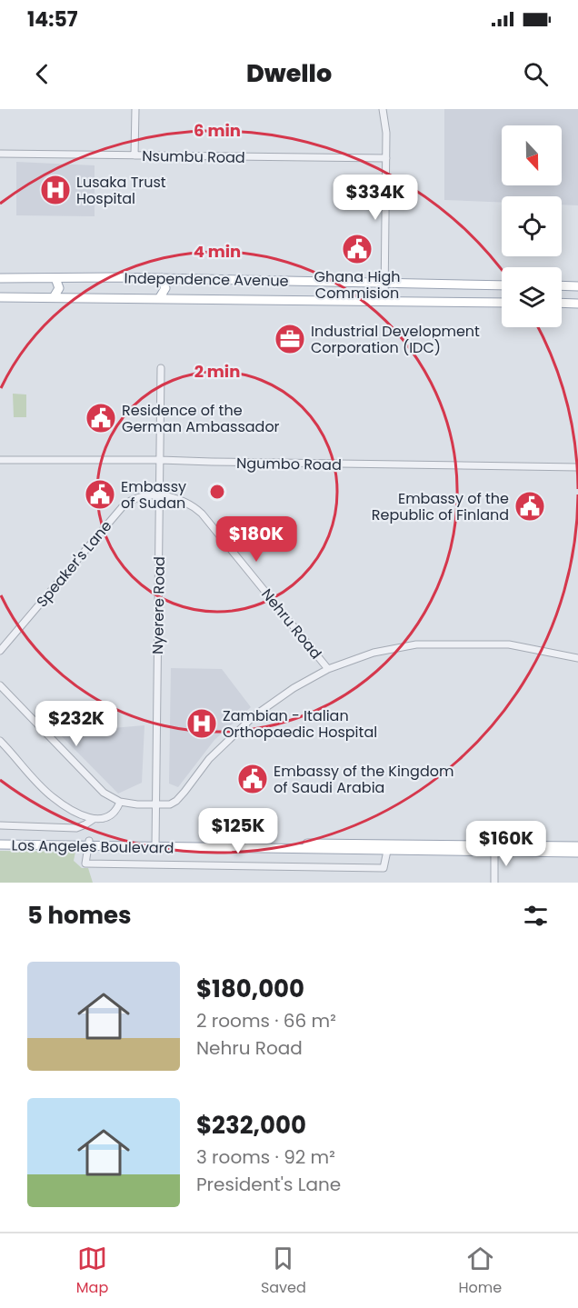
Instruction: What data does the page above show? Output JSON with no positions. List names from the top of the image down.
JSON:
{
  "streets": {
    "main road": ["Independence Avenue", "Los Angeles Boulevard"],
    "street": [
      "Nsumbu Road",
      "Ngumbo Road",
      "Speaker's Lane",
      "Nyerere Road",
      "Nehru Road"
    ]
  },
  "crossings": [
    ["Ngumbo Road", "Nyerere Road"],
    ["Speaker's Lane", "Nyerere Road"],
    ["Speaker's Lane", "Nehru Road"],
    ["Nyerere Road", "Nehru Road"],
    ["Nyerere Road", "Los Angeles Boulevard"]
  ],
  "places": {
    "hospital": ["Lusaka Trust Hospital", "Zambian - Italian Orthopaedic Hospital"],
    "public building": [
      "Ghana High Commision",
      "Residence of the German Ambassador",
      "Embassy of Sudan",
      "Embassy of the Republic of Finland",
      "Embassy of the Kingdom of Saudi Arabia"
    ],
    "office": ["Industrial Development Corporation (IDC)"]
  },
  "north": "bottom",
  "page": {
    "status": "14:57",
    "header": "Dwello",
    "price": [
      "$334K",
      "$180K",
      "$232K",
      "$125K",
      "$160K"
    ],
    "heading": "5 homes",
    "list": [
      {
        "name": "$180,000",
        "note": "2 rooms · 66 m² · Nehru Road"
      },
      {
        "name": "$232,000",
        "note": "3 rooms · 92 m² · President's Lane"
      }
    ],
    "tabs": ["Map", "Saved", "Home"]
  },
  "rings": ["6 min", "4 min", "2 min"]
}
